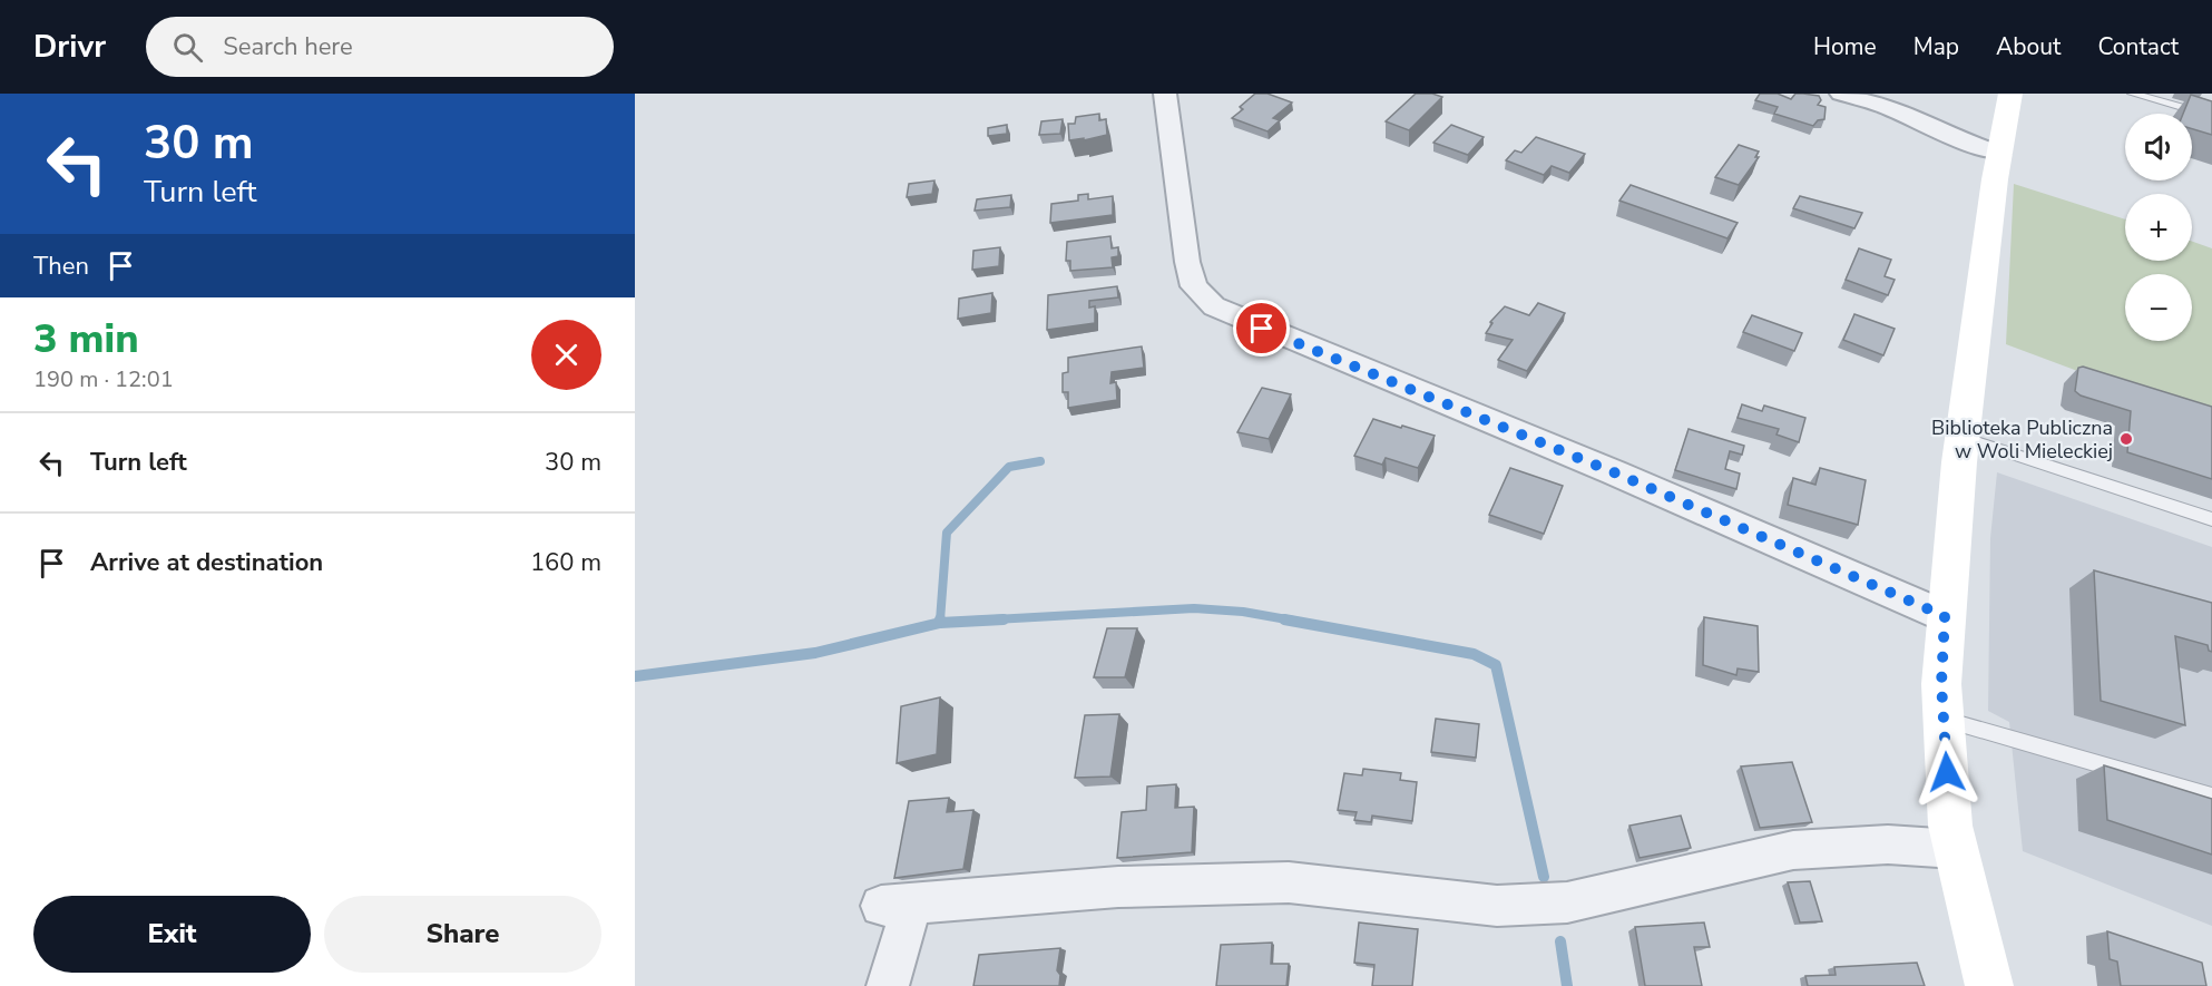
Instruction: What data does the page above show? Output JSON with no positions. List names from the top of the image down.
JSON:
{
  "places": ["Biblioteka Publiczna w Woli Mieleckiej"],
  "page": {
    "header": "Drivr",
    "search": "Search here",
    "nav": [
      "Home",
      "Map",
      "About",
      "Contact"
    ],
    "turn": ["30 m", "Turn left"],
    "map_buttons": ["+", "−"],
    "then": "Then",
    "heading": ["3 min", "190 m · 12:01"],
    "list": [
      {
        "name": "Turn left",
        "value": "30 m"
      },
      {
        "name": "Arrive at destination",
        "value": "160 m"
      }
    ],
    "buttons": ["Exit", "Share"]
  }
}
